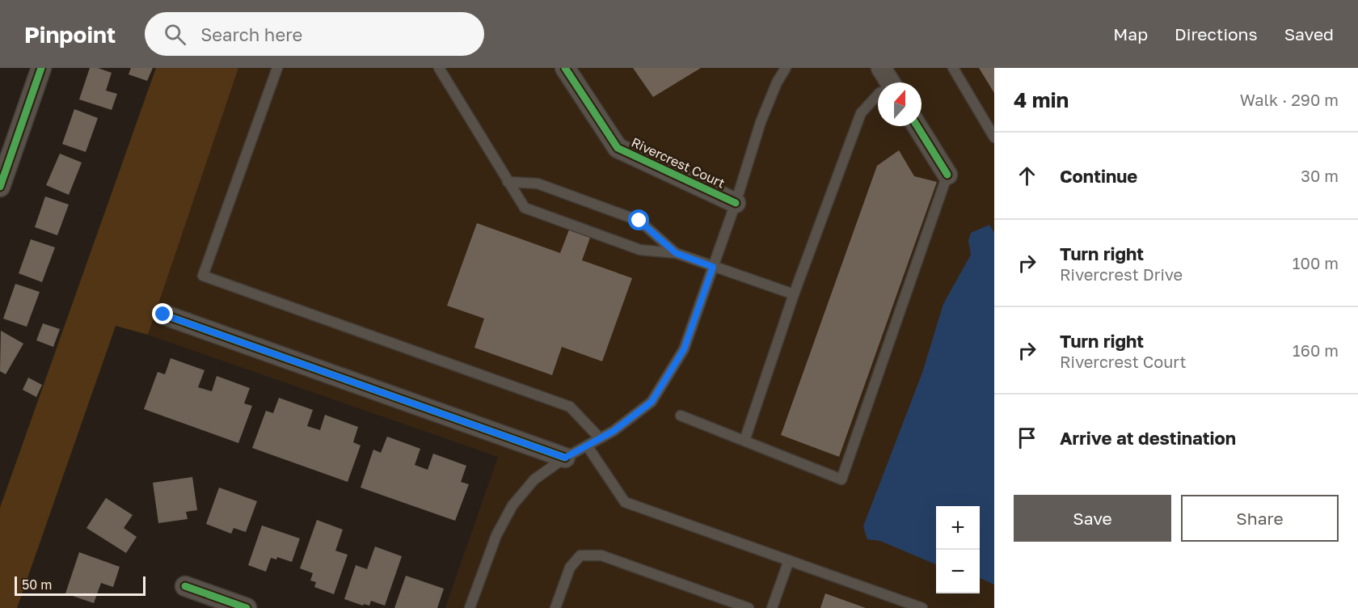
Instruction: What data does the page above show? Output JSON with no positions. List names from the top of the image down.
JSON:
{
  "streets": {
    "street": ["Rivercrest Court"]
  },
  "scale_bar": "50 m",
  "north": "top",
  "page": {
    "header": "Pinpoint",
    "search": "Search here",
    "nav": ["Map", "Directions", "Saved"],
    "heading": ["4 min", "Walk · 290 m"],
    "list": [
      ["Continue", "30 m"],
      ["Turn right", "Rivercrest Drive", "100 m"],
      ["Turn right", "Rivercrest Court", "160 m"],
      "Arrive at destination"
    ],
    "buttons": ["Save", "Share"],
    "map_buttons": ["+", "−"],
    "scale": "50 m"
  }
}
